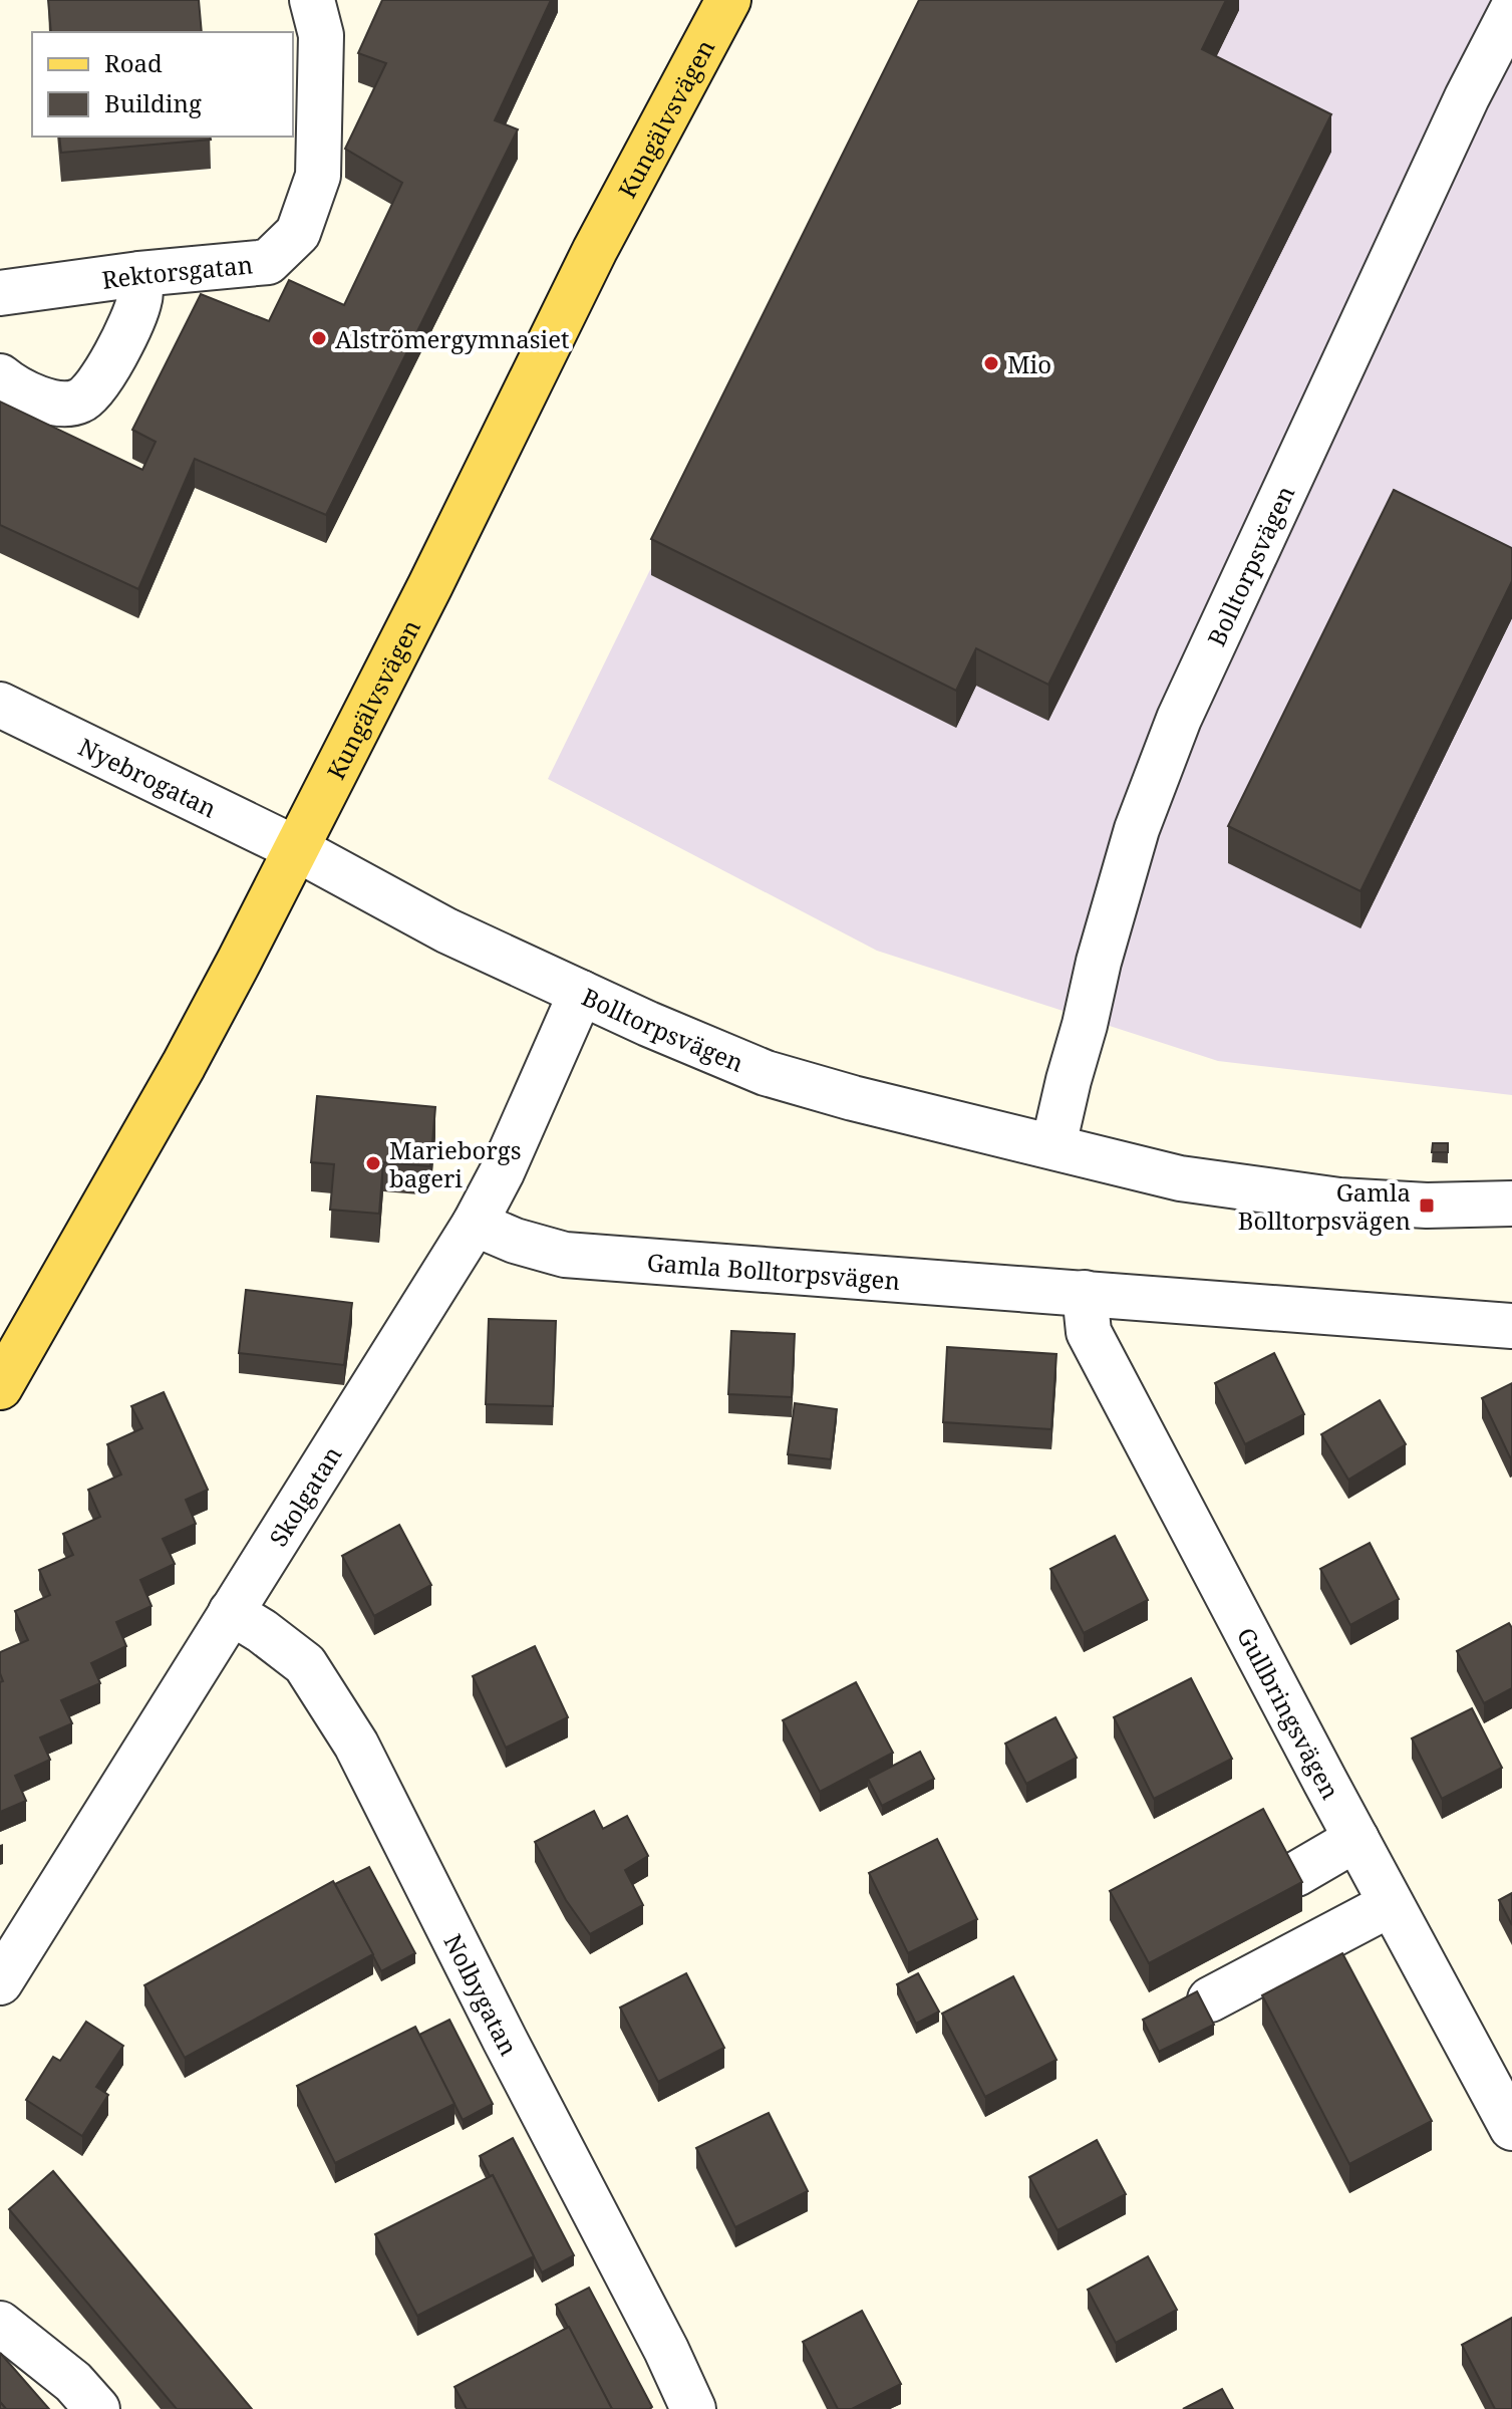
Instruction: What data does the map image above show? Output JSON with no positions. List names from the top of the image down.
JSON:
{
  "streets": {
    "main road": ["Kungälvsvägen"],
    "street": [
      "Rektorsgatan",
      "Bolltorpsvägen",
      "Nyebrogatan",
      "Gamla Bolltorpsvägen",
      "Skolgatan",
      "Gullbringsvägen",
      "Nolbygatan"
    ]
  },
  "crossings": [
    ["Kungälvsvägen", "Bolltorpsvägen"],
    ["Kungälvsvägen", "Nyebrogatan"],
    ["Bolltorpsvägen", "Nyebrogatan"],
    ["Bolltorpsvägen", "Skolgatan"],
    ["Gamla Bolltorpsvägen", "Skolgatan"],
    ["Gamla Bolltorpsvägen", "Gullbringsvägen"],
    ["Skolgatan", "Nolbygatan"]
  ],
  "places": {
    "other": ["Alströmergymnasiet", "Mio", "Marieborgs bageri"],
    "transit": ["Gamla Bolltorpsvägen"]
  },
  "legend": ["Road", "Building"]
}
